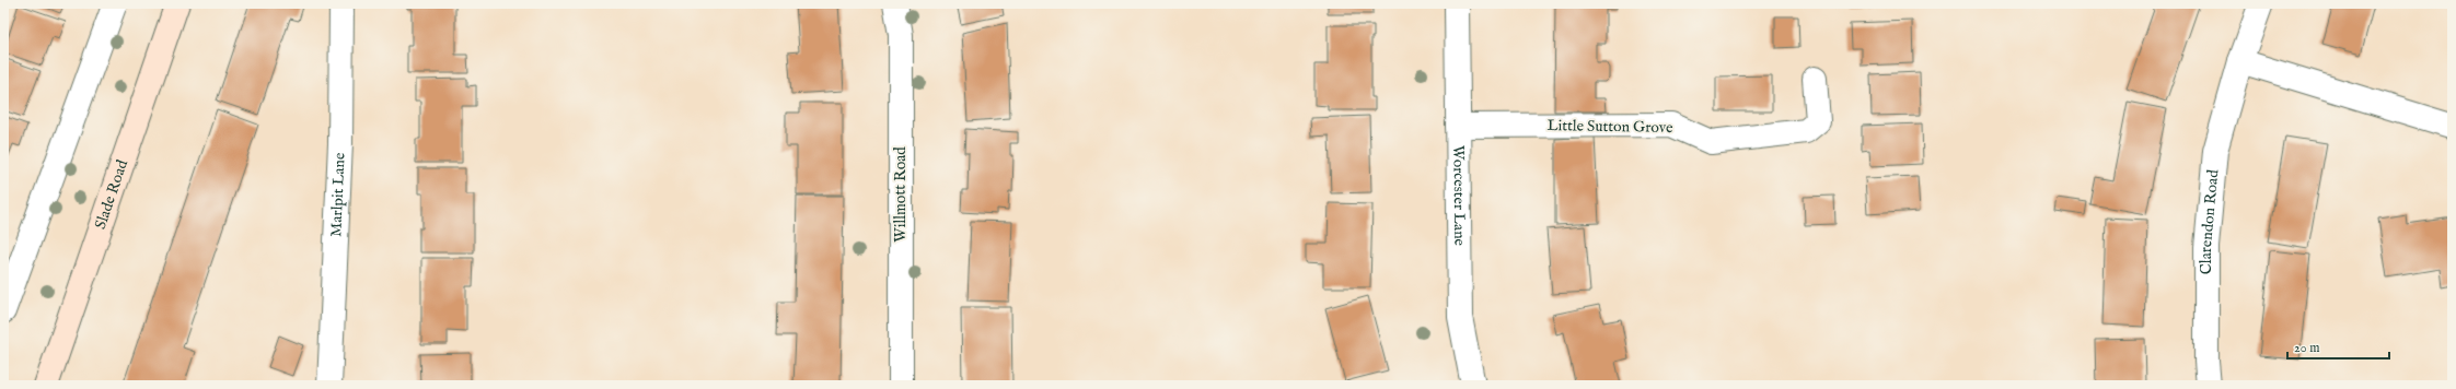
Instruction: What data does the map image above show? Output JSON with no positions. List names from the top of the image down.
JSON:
{
  "streets": {
    "main road": ["Slade Road"],
    "street": [
      "Little Sutton Grove",
      "Marlpit Lane",
      "Willmott Road",
      "Worcester Lane",
      "Clarendon Road"
    ]
  },
  "crossings": [
    ["Little Sutton Grove", "Worcester Lane"]
  ],
  "scale_bar": "20 m"
}
